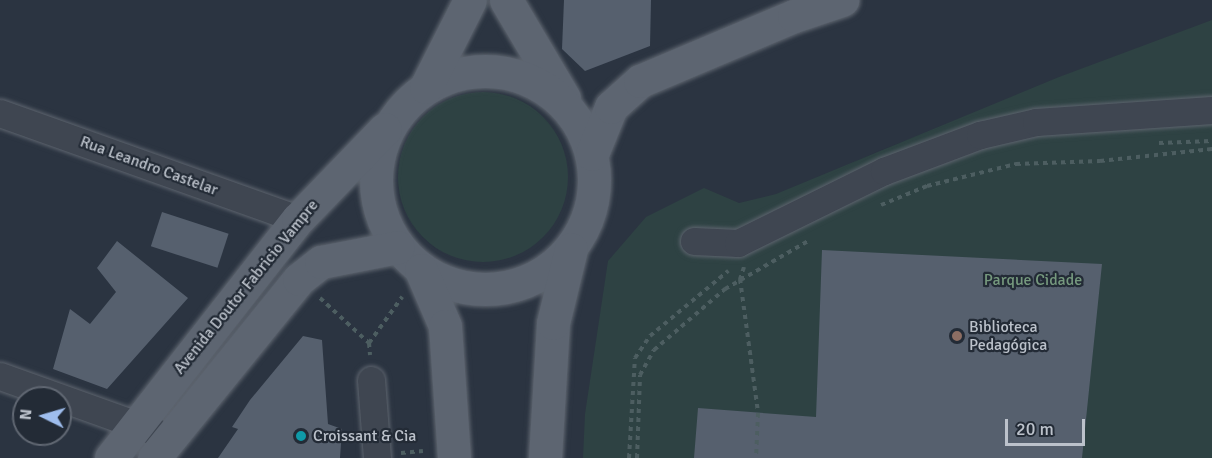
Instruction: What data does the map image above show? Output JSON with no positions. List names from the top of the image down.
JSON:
{
  "streets": {
    "main road": ["Avenida Doutor Fabricio Vampre"],
    "street": ["Rua Leandro Castelar"]
  },
  "crossings": [
    ["Rua Leandro Castelar", "Avenida Doutor Fabricio Vampre"]
  ],
  "parks": ["Parque Cidade"],
  "places": ["Biblioteca Pedagógica", "Croissant & Cia"],
  "scale_bar": "20 m",
  "north": "left"
}
